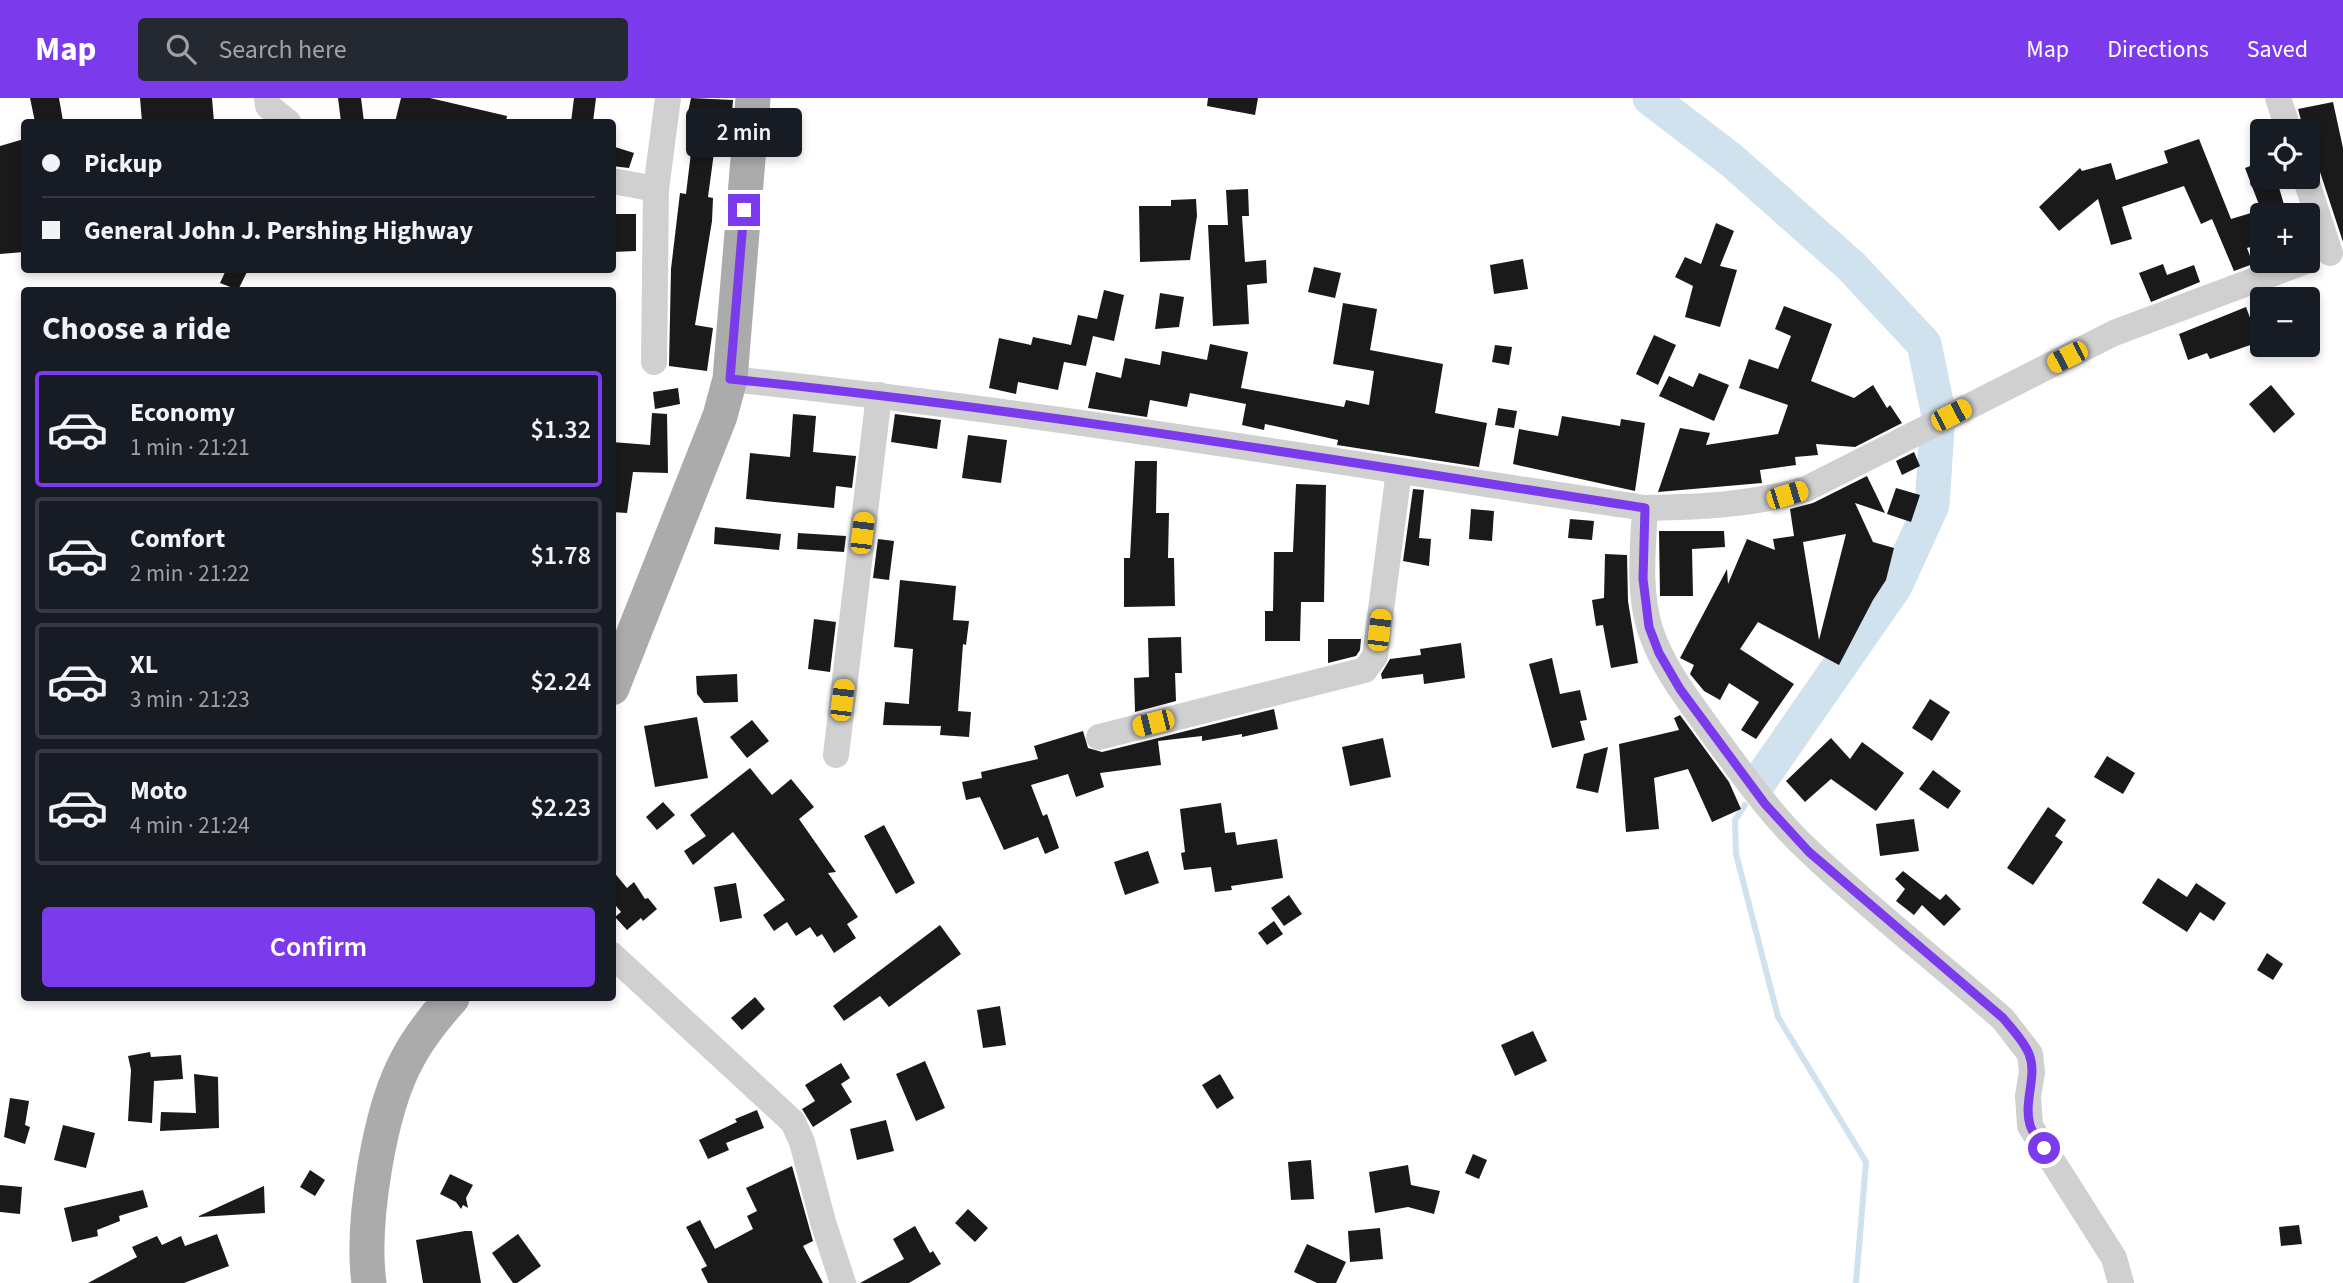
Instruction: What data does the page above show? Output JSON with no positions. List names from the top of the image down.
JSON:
{
  "page": {
    "header": "Map",
    "search": "Search here",
    "nav": ["Map", "Directions", "Saved"],
    "bubble": "2 min",
    "map_buttons": ["+", "−"],
    "banner": ["Pickup", "General John J. Pershing Highway"],
    "heading": "Choose a ride",
    "list": [
      {
        "name": "Economy",
        "note": "1 min · 21:21",
        "value": "$1.32"
      },
      {
        "name": "Comfort",
        "note": "2 min · 21:22",
        "value": "$1.78"
      },
      {
        "name": "XL",
        "note": "3 min · 21:23",
        "value": "$2.24"
      },
      {
        "name": "Moto",
        "note": "4 min · 21:24",
        "value": "$2.23"
      }
    ],
    "buttons": "Confirm"
  }
}
